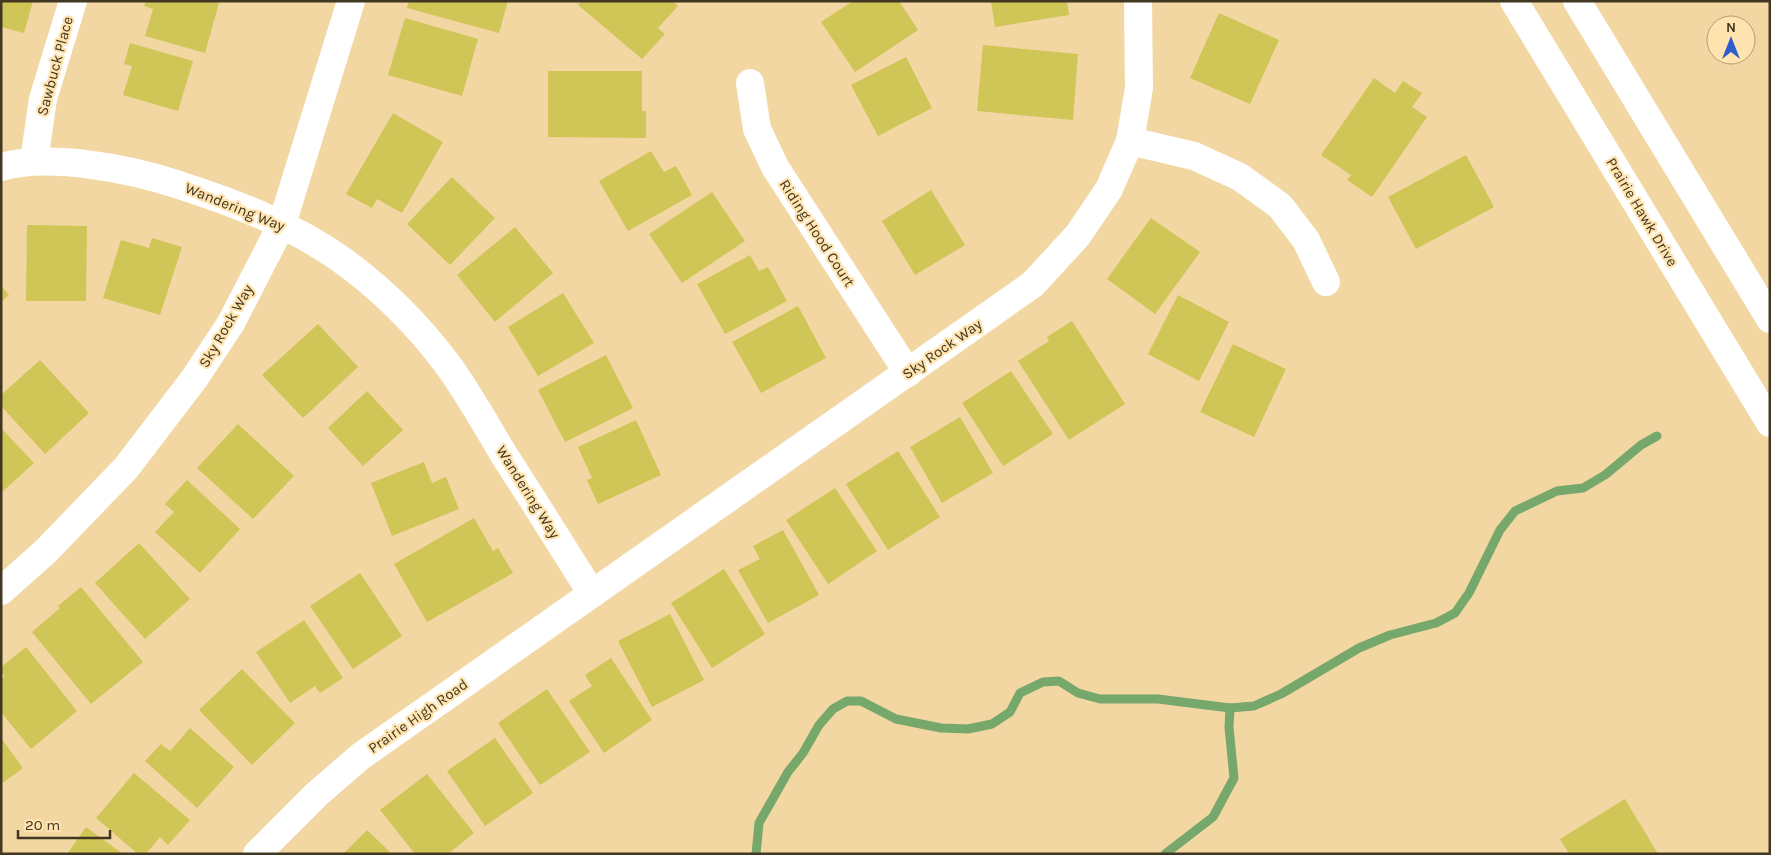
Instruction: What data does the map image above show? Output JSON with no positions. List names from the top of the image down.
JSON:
{
  "streets": {
    "street": [
      "Sawbuck Place",
      "Wandering Way",
      "Prairie Hawk Drive",
      "Riding Hood Court",
      "Sky Rock Way",
      "Prairie High Road"
    ]
  },
  "crossings": [
    ["Sawbuck Place", "Wandering Way"],
    ["Wandering Way", "Sky Rock Way"],
    ["Wandering Way", "Prairie High Road"],
    ["Riding Hood Court", "Sky Rock Way"],
    ["Sky Rock Way", "Prairie High Road"]
  ],
  "scale_bar": "20 m",
  "north": "top"
}
